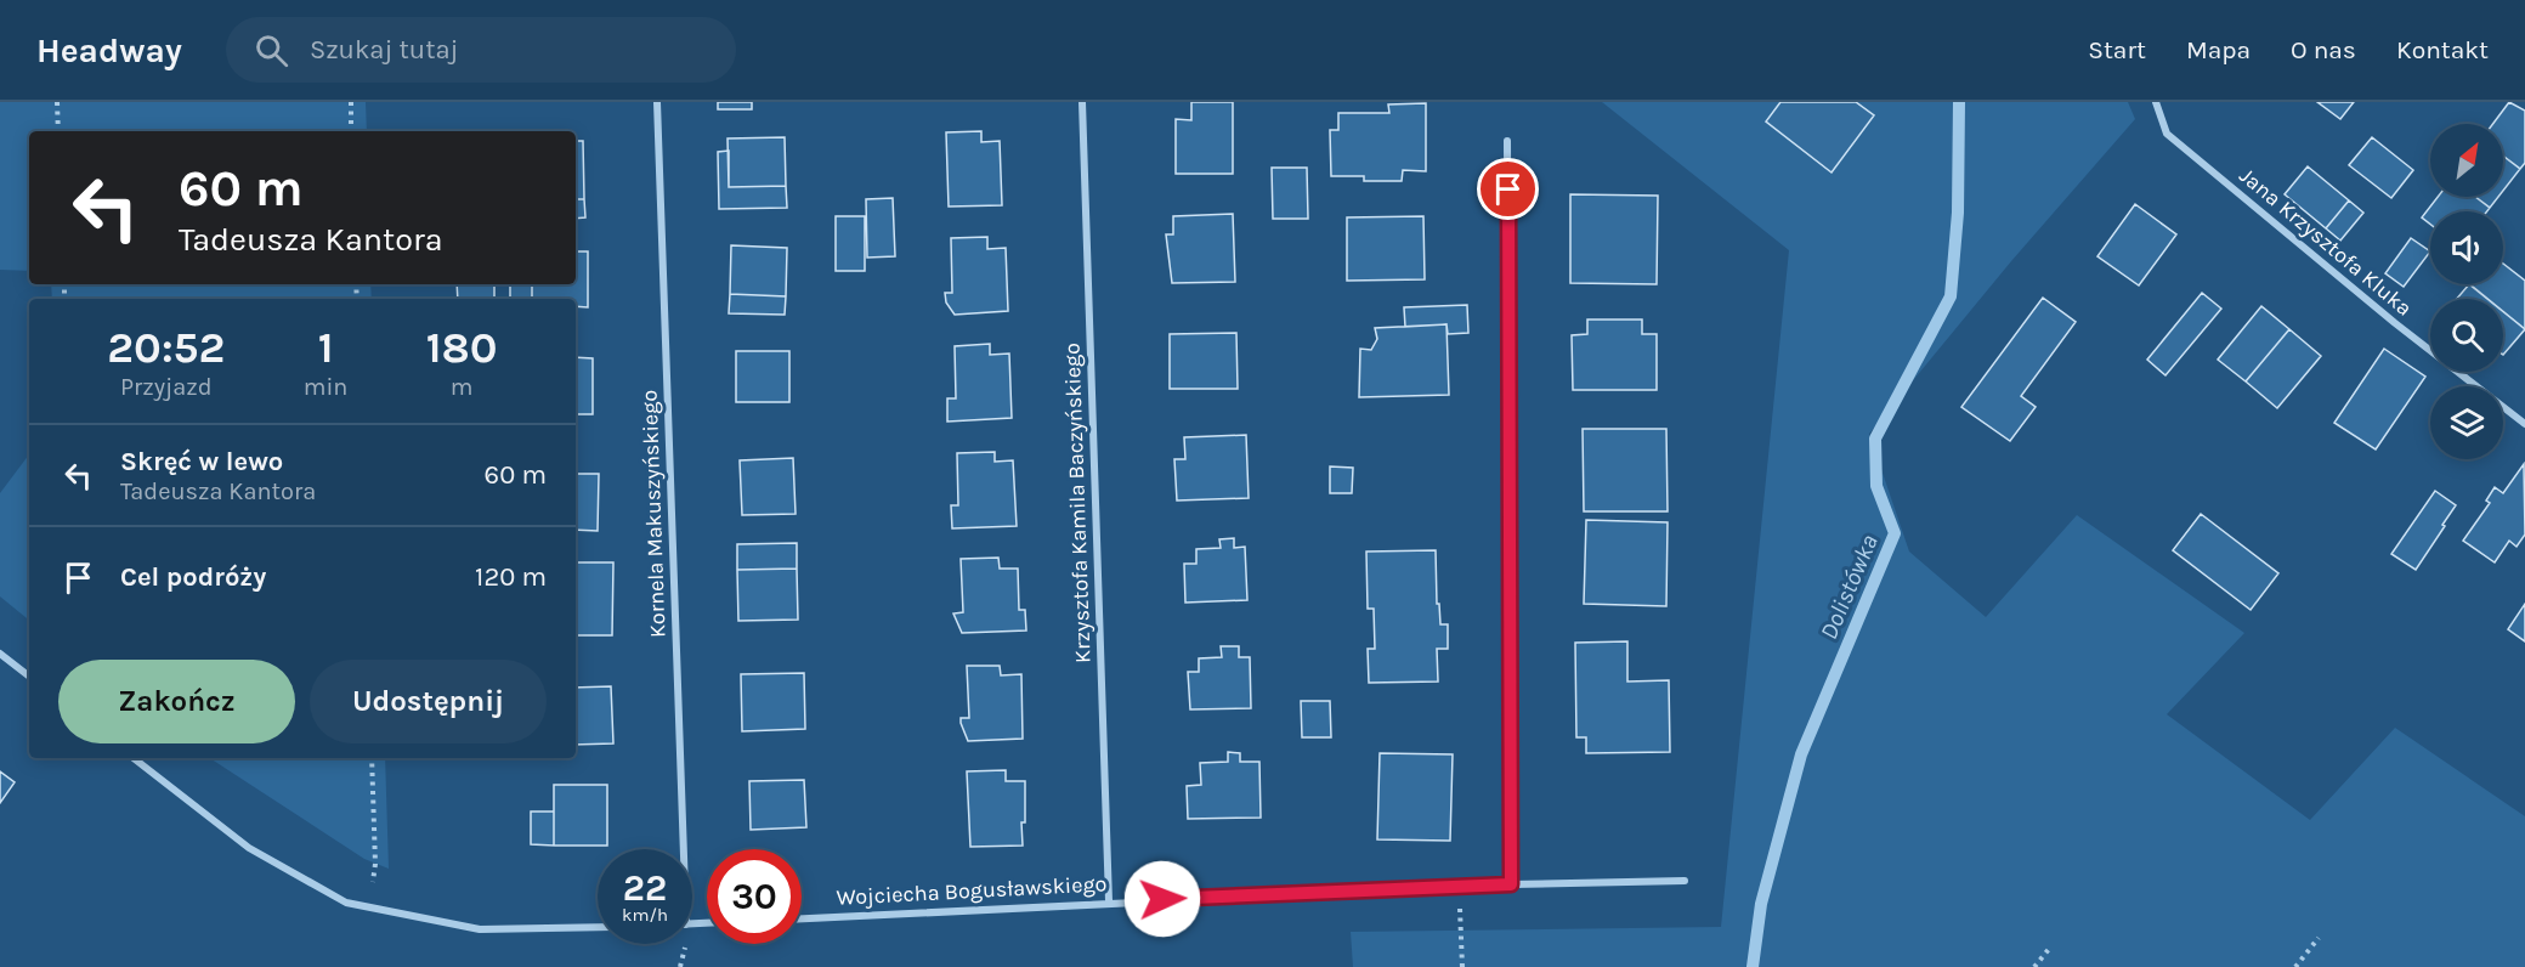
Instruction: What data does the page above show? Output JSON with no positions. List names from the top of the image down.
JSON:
{
  "streets": {
    "street": [
      "Jana Krzysztofa Kluka",
      "Krzysztofa Kamila Baczyńskiego",
      "Kornela Makuszyńskiego",
      "Wojciecha Bogusławskiego"
    ]
  },
  "crossings": [
    ["Krzysztofa Kamila Baczyńskiego", "Wojciecha Bogusławskiego"]
  ],
  "water": ["Dolistówka"],
  "north": "top right",
  "page": {
    "header": "Headway",
    "search": "Szukaj tutaj",
    "nav": [
      "Start",
      "Mapa",
      "O nas",
      "Kontakt"
    ],
    "turn": ["60 m", "Tadeusza Kantora"],
    "eta": [
      "20:52",
      "Przyjazd",
      "1",
      "min",
      "180",
      "m"
    ],
    "list": [
      {
        "name": "Skręć w lewo",
        "note": "Tadeusza Kantora",
        "value": "60 m"
      },
      {
        "name": "Cel podróży",
        "value": "120 m"
      }
    ],
    "buttons": ["Zakończ", "Udostępnij"],
    "speed": "22 km/h",
    "limit": "30"
  }
}
